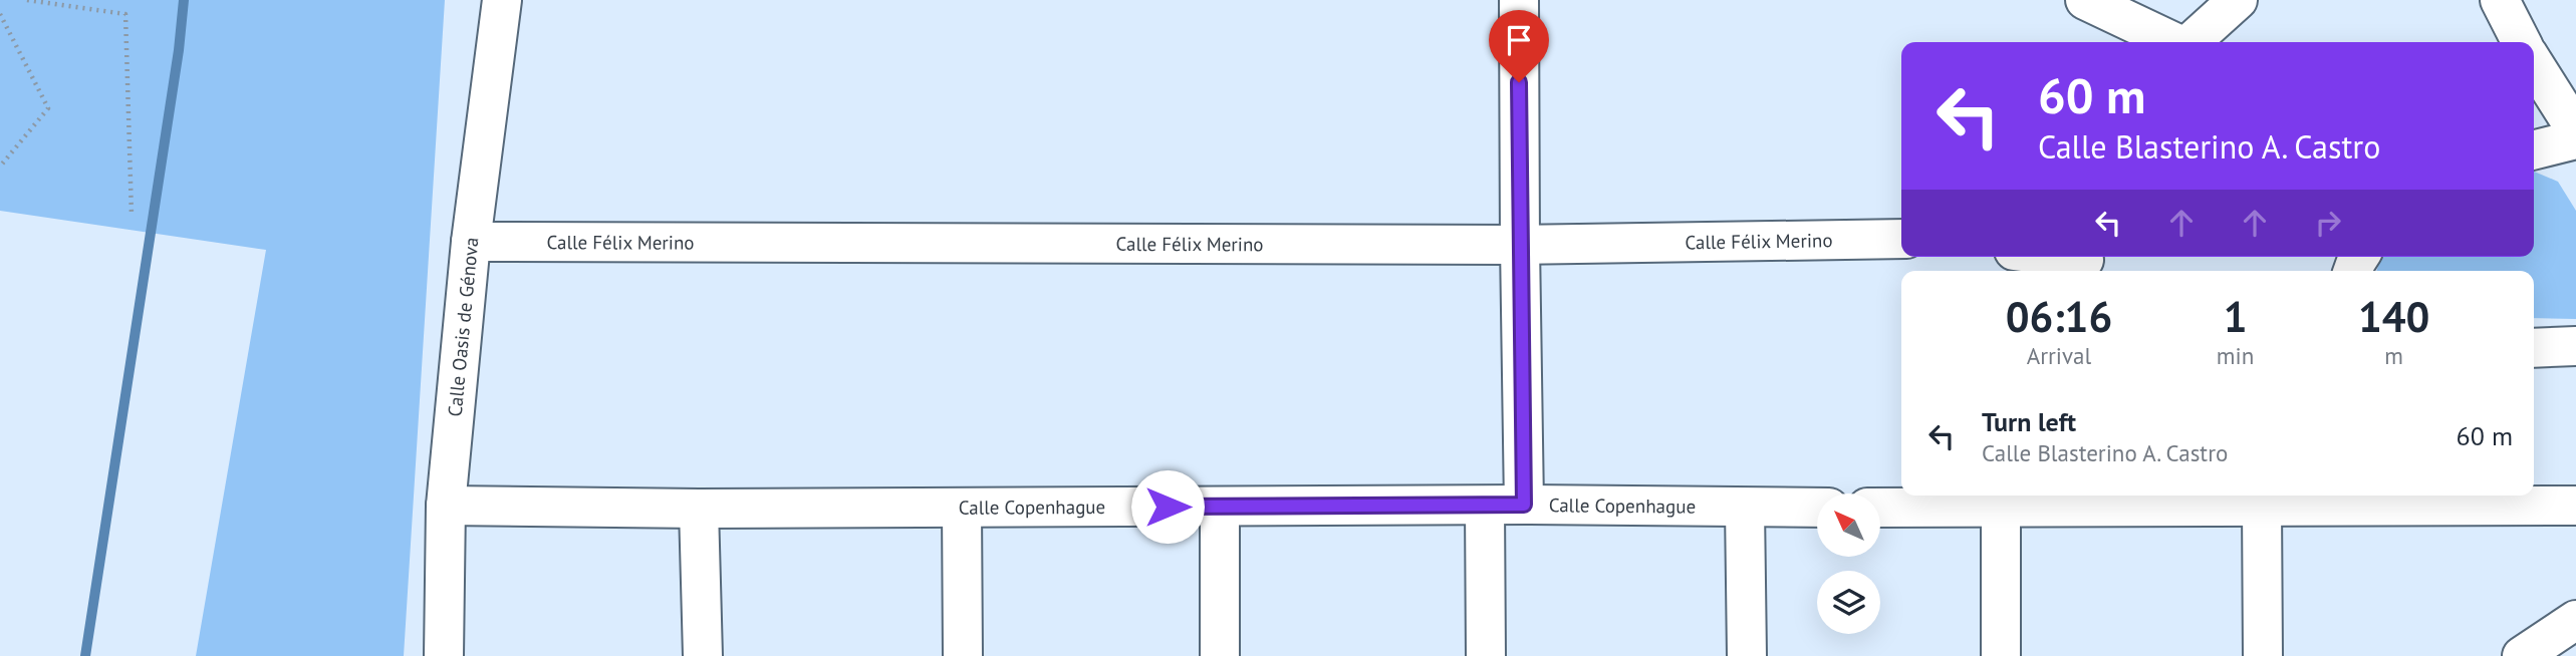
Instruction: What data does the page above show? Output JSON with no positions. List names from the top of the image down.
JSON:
{
  "streets": {
    "street": ["Calle Félix Merino", "Calle Oasis de Génova", "Calle Copenhague"]
  },
  "crossings": [
    ["Calle Félix Merino", "Calle Oasis de Génova"],
    ["Calle Oasis de Génova", "Calle Copenhague"]
  ],
  "north": "top left",
  "page": {
    "turn": ["60 m", "Calle Blasterino A. Castro"],
    "eta": [
      "06:16",
      "Arrival",
      "1",
      "min",
      "140",
      "m"
    ],
    "list": [
      {
        "name": "Turn left",
        "note": "Calle Blasterino A. Castro",
        "value": "60 m"
      }
    ]
  }
}
